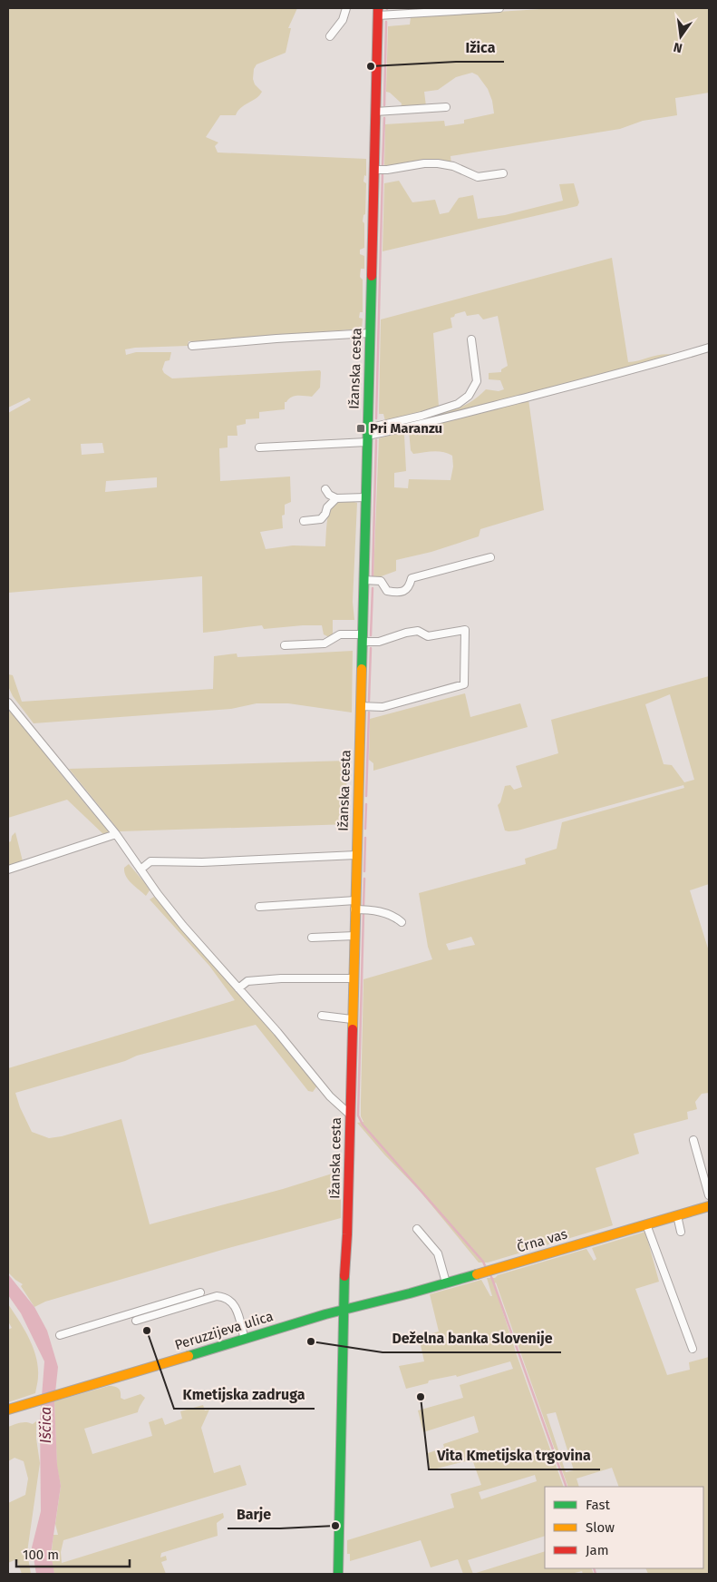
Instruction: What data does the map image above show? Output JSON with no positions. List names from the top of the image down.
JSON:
{
  "streets": {
    "street": ["Ižanska cesta", "Črna vas", "Peruzzijeva ulica"]
  },
  "crossings": [
    ["Ižanska cesta", "Črna vas"],
    ["Ižanska cesta", "Peruzzijeva ulica"],
    ["Črna vas", "Peruzzijeva ulica"]
  ],
  "water": ["Iščica"],
  "places": {
    "other": [
      "Ižica",
      "Kmetijska zadruga",
      "Deželna banka Slovenije",
      "Vita Kmetijska trgovina",
      "Barje"
    ],
    "transit": ["Pri Maranzu"]
  },
  "legend": ["Fast", "Slow", "Jam"],
  "scale_bar": "100 m",
  "north": "bottom"
}
